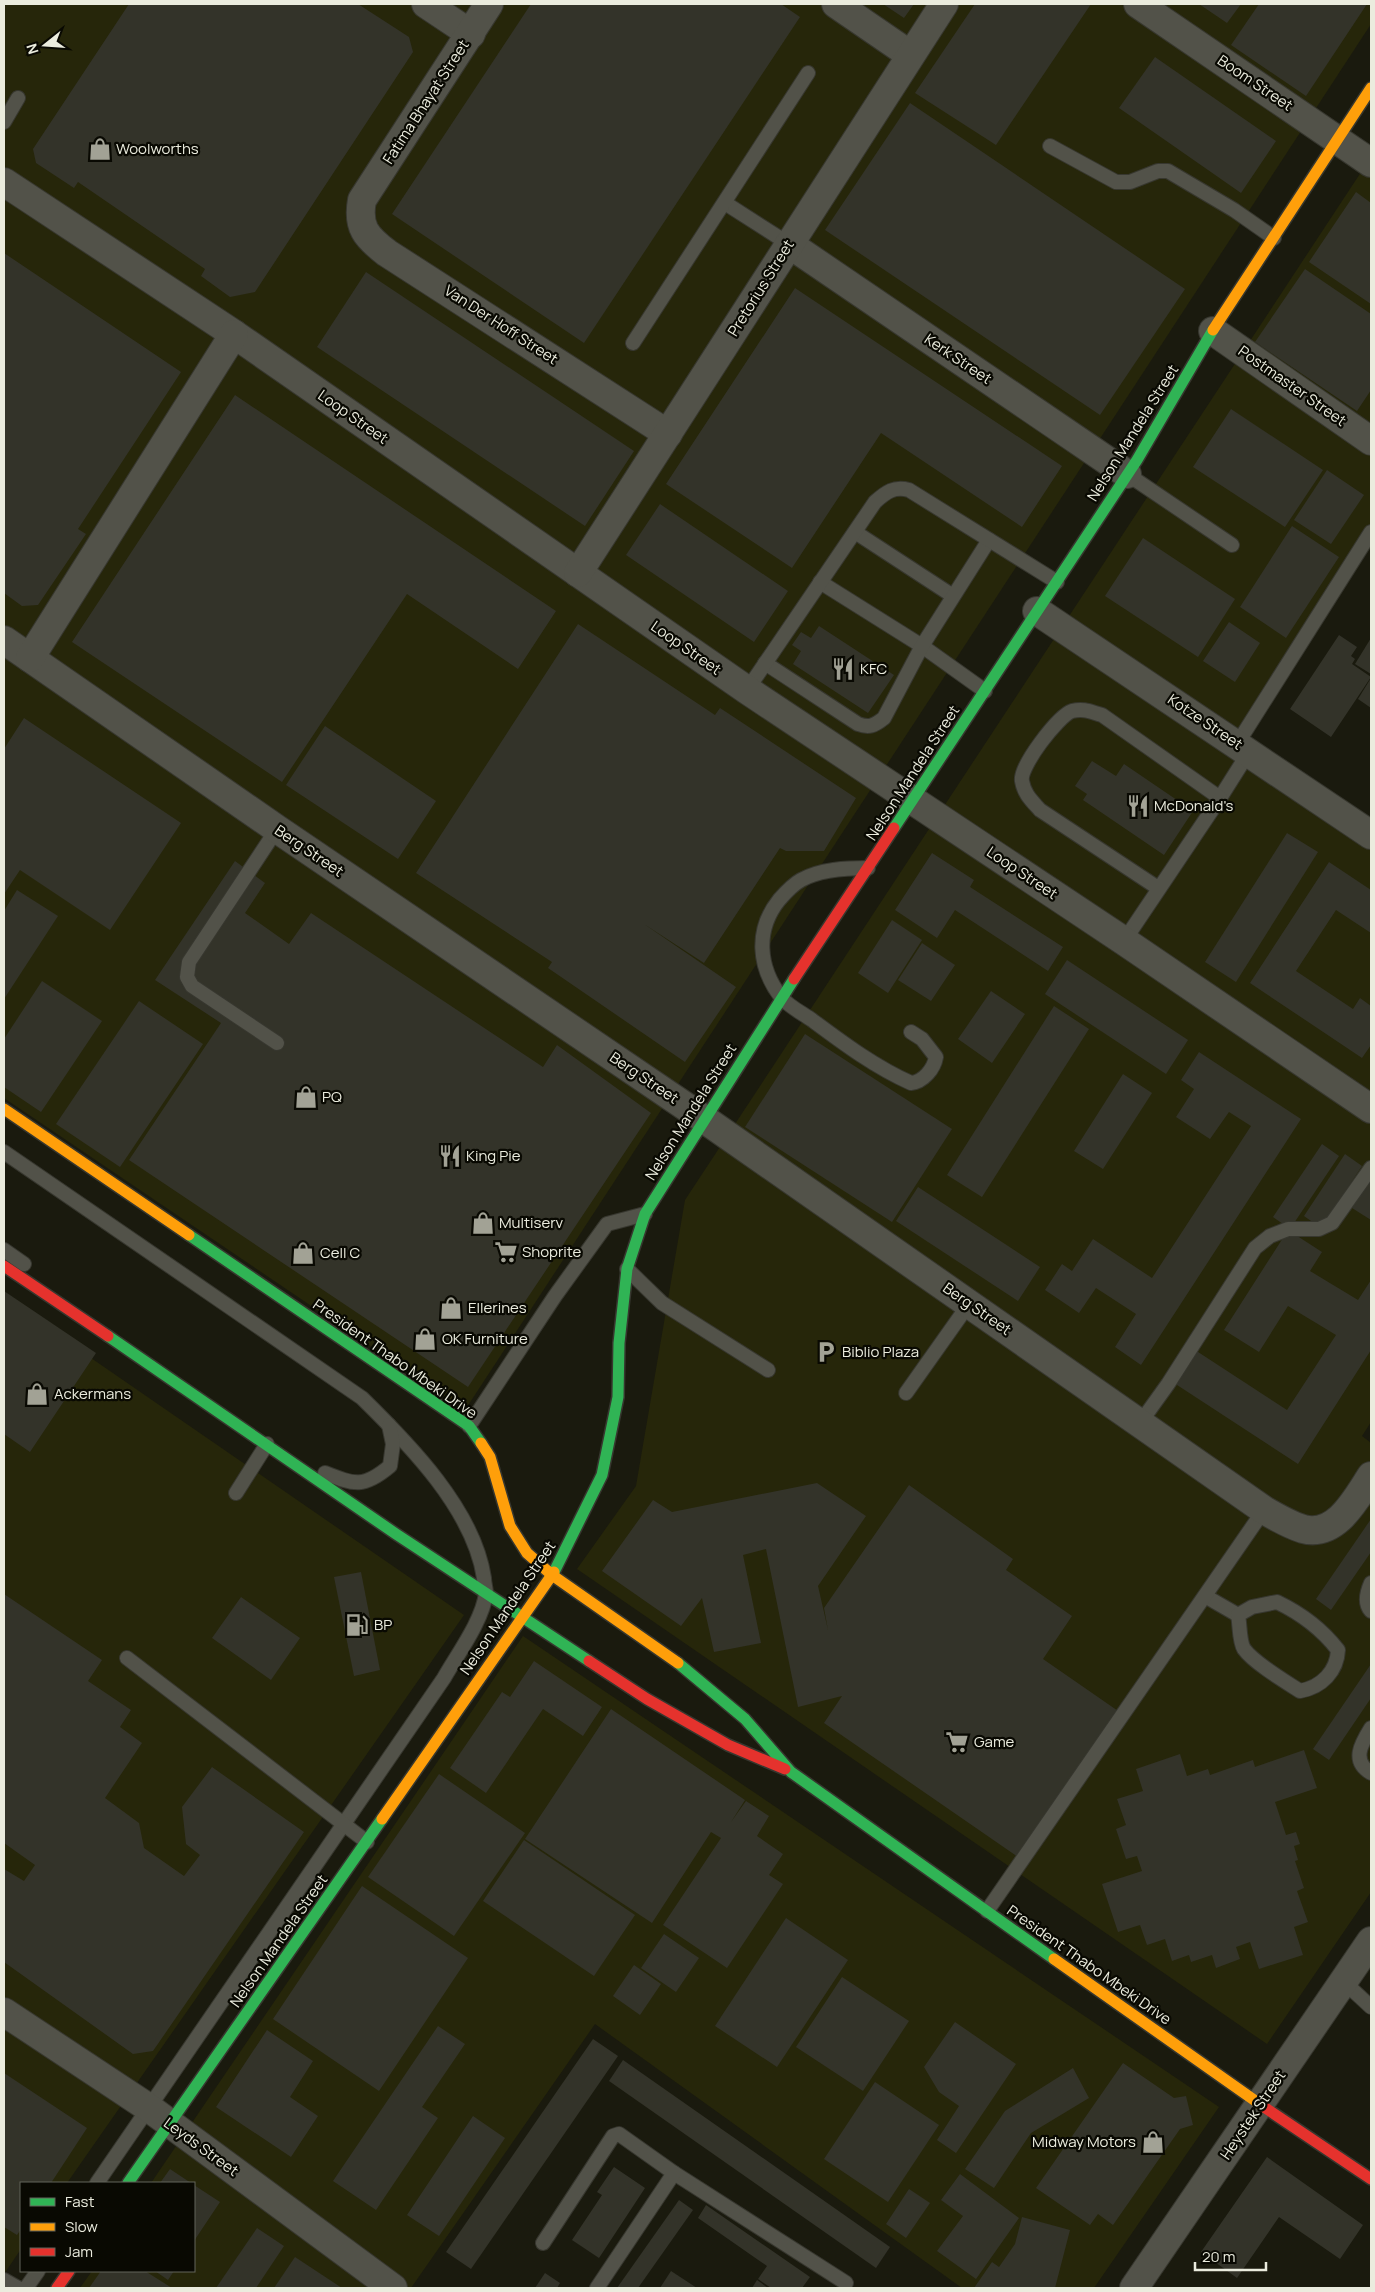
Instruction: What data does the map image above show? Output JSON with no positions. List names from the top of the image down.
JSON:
{
  "streets": {
    "street": [
      "Boom Street",
      "Fatima Bhayat Street",
      "Pretorius Street",
      "Van Der Hoff Street",
      "Kerk Street",
      "Postmaster Street",
      "Loop Street",
      "Nelson Mandela Street",
      "Kotze Street",
      "Berg Street",
      "President Thabo Mbeki Drive",
      "Heystek Street",
      "Leyds Street"
    ]
  },
  "crossings": [
    ["Boom Street", "Nelson Mandela Street"],
    ["Fatima Bhayat Street", "Van Der Hoff Street"],
    ["Pretorius Street", "Van Der Hoff Street"],
    ["Pretorius Street", "Kerk Street"],
    ["Pretorius Street", "Loop Street"],
    ["Kerk Street", "Nelson Mandela Street"],
    ["Postmaster Street", "Nelson Mandela Street"],
    ["Loop Street", "Nelson Mandela Street"],
    ["Nelson Mandela Street", "Kotze Street"],
    ["Nelson Mandela Street", "Berg Street"],
    ["Nelson Mandela Street", "President Thabo Mbeki Drive"],
    ["Nelson Mandela Street", "Leyds Street"],
    ["President Thabo Mbeki Drive", "Heystek Street"]
  ],
  "places": {
    "shop": [
      "Woolworths",
      "PQ",
      "Multiserv",
      "Cell C",
      "Ellerines",
      "OK Furniture",
      "Ackermans",
      "Midway Motors"
    ],
    "restaurant": ["KFC", "McDonald's", "King Pie"],
    "supermarket": ["Shoprite", "Game"],
    "parking": ["Biblio Plaza"],
    "fuel station": ["BP"]
  },
  "legend": ["Fast", "Slow", "Jam"],
  "scale_bar": "20 m",
  "north": "left"
}
